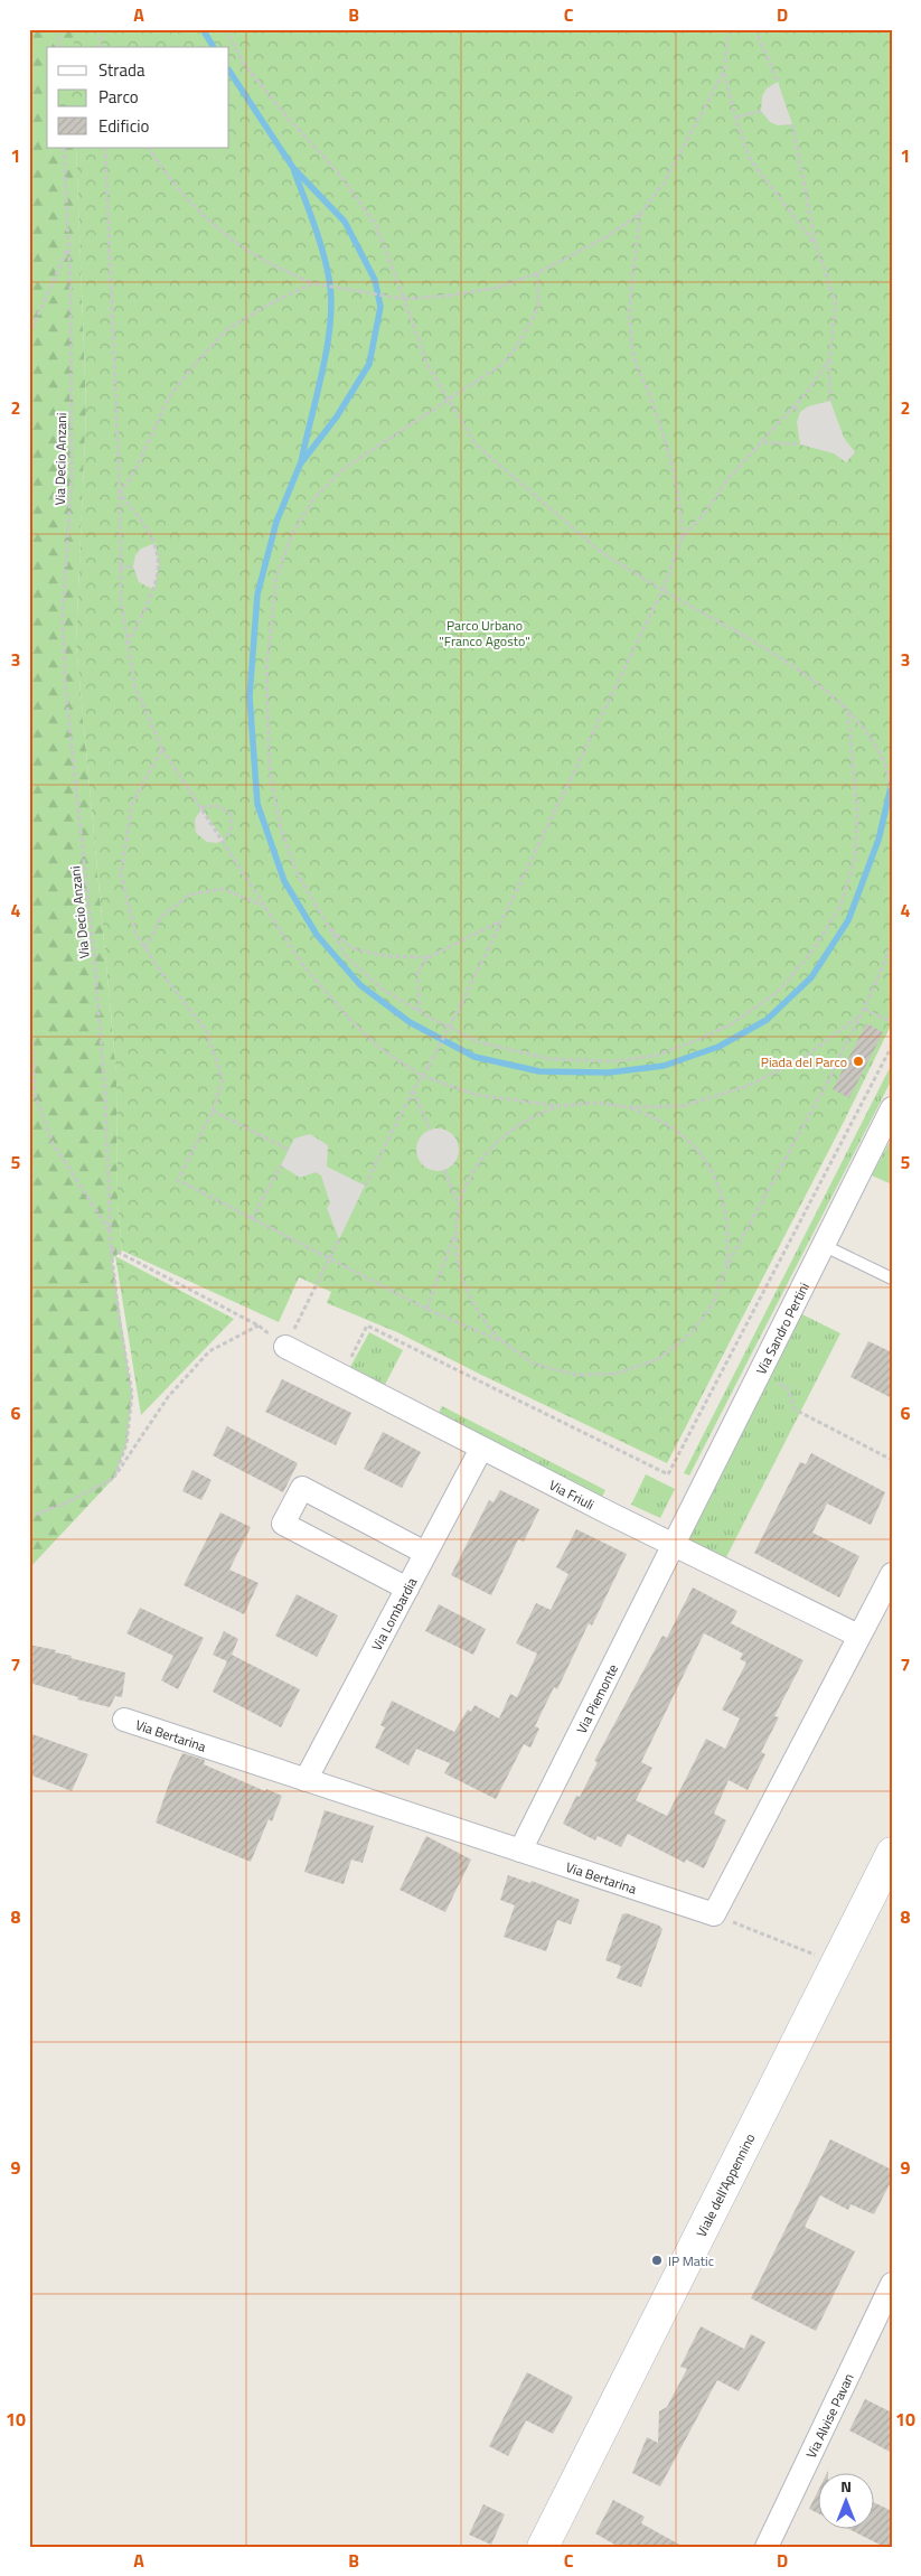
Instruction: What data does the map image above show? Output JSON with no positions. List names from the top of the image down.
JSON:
{
  "streets": {
    "main road": ["Viale dell'Appennino"],
    "street": [
      "Via Sandro Pertini",
      "Via Friuli",
      "Via Lombardia",
      "Via Piemonte",
      "Via Bertarina",
      "Via Alvise Pavan"
    ],
    "path": ["Via Decio Anzani"]
  },
  "crossings": [
    ["Via Sandro Pertini", "Via Friuli"],
    ["Via Sandro Pertini", "Via Piemonte"],
    ["Via Friuli", "Via Lombardia"],
    ["Via Friuli", "Via Piemonte"],
    ["Via Lombardia", "Via Bertarina"],
    ["Via Piemonte", "Via Bertarina"]
  ],
  "parks": ["Parco Urbano \"Franco Agosto\""],
  "places": ["Piada del Parco", "IP Matic"],
  "legend": ["Strada", "Parco", "Edificio"],
  "north": "top",
  "grid": {
    "columns": [
      "A",
      "B",
      "C",
      "D"
    ],
    "rows": [
      "1",
      "2",
      "3",
      "4",
      "5",
      "6",
      "7",
      "8",
      "9",
      "10"
    ]
  }
}
